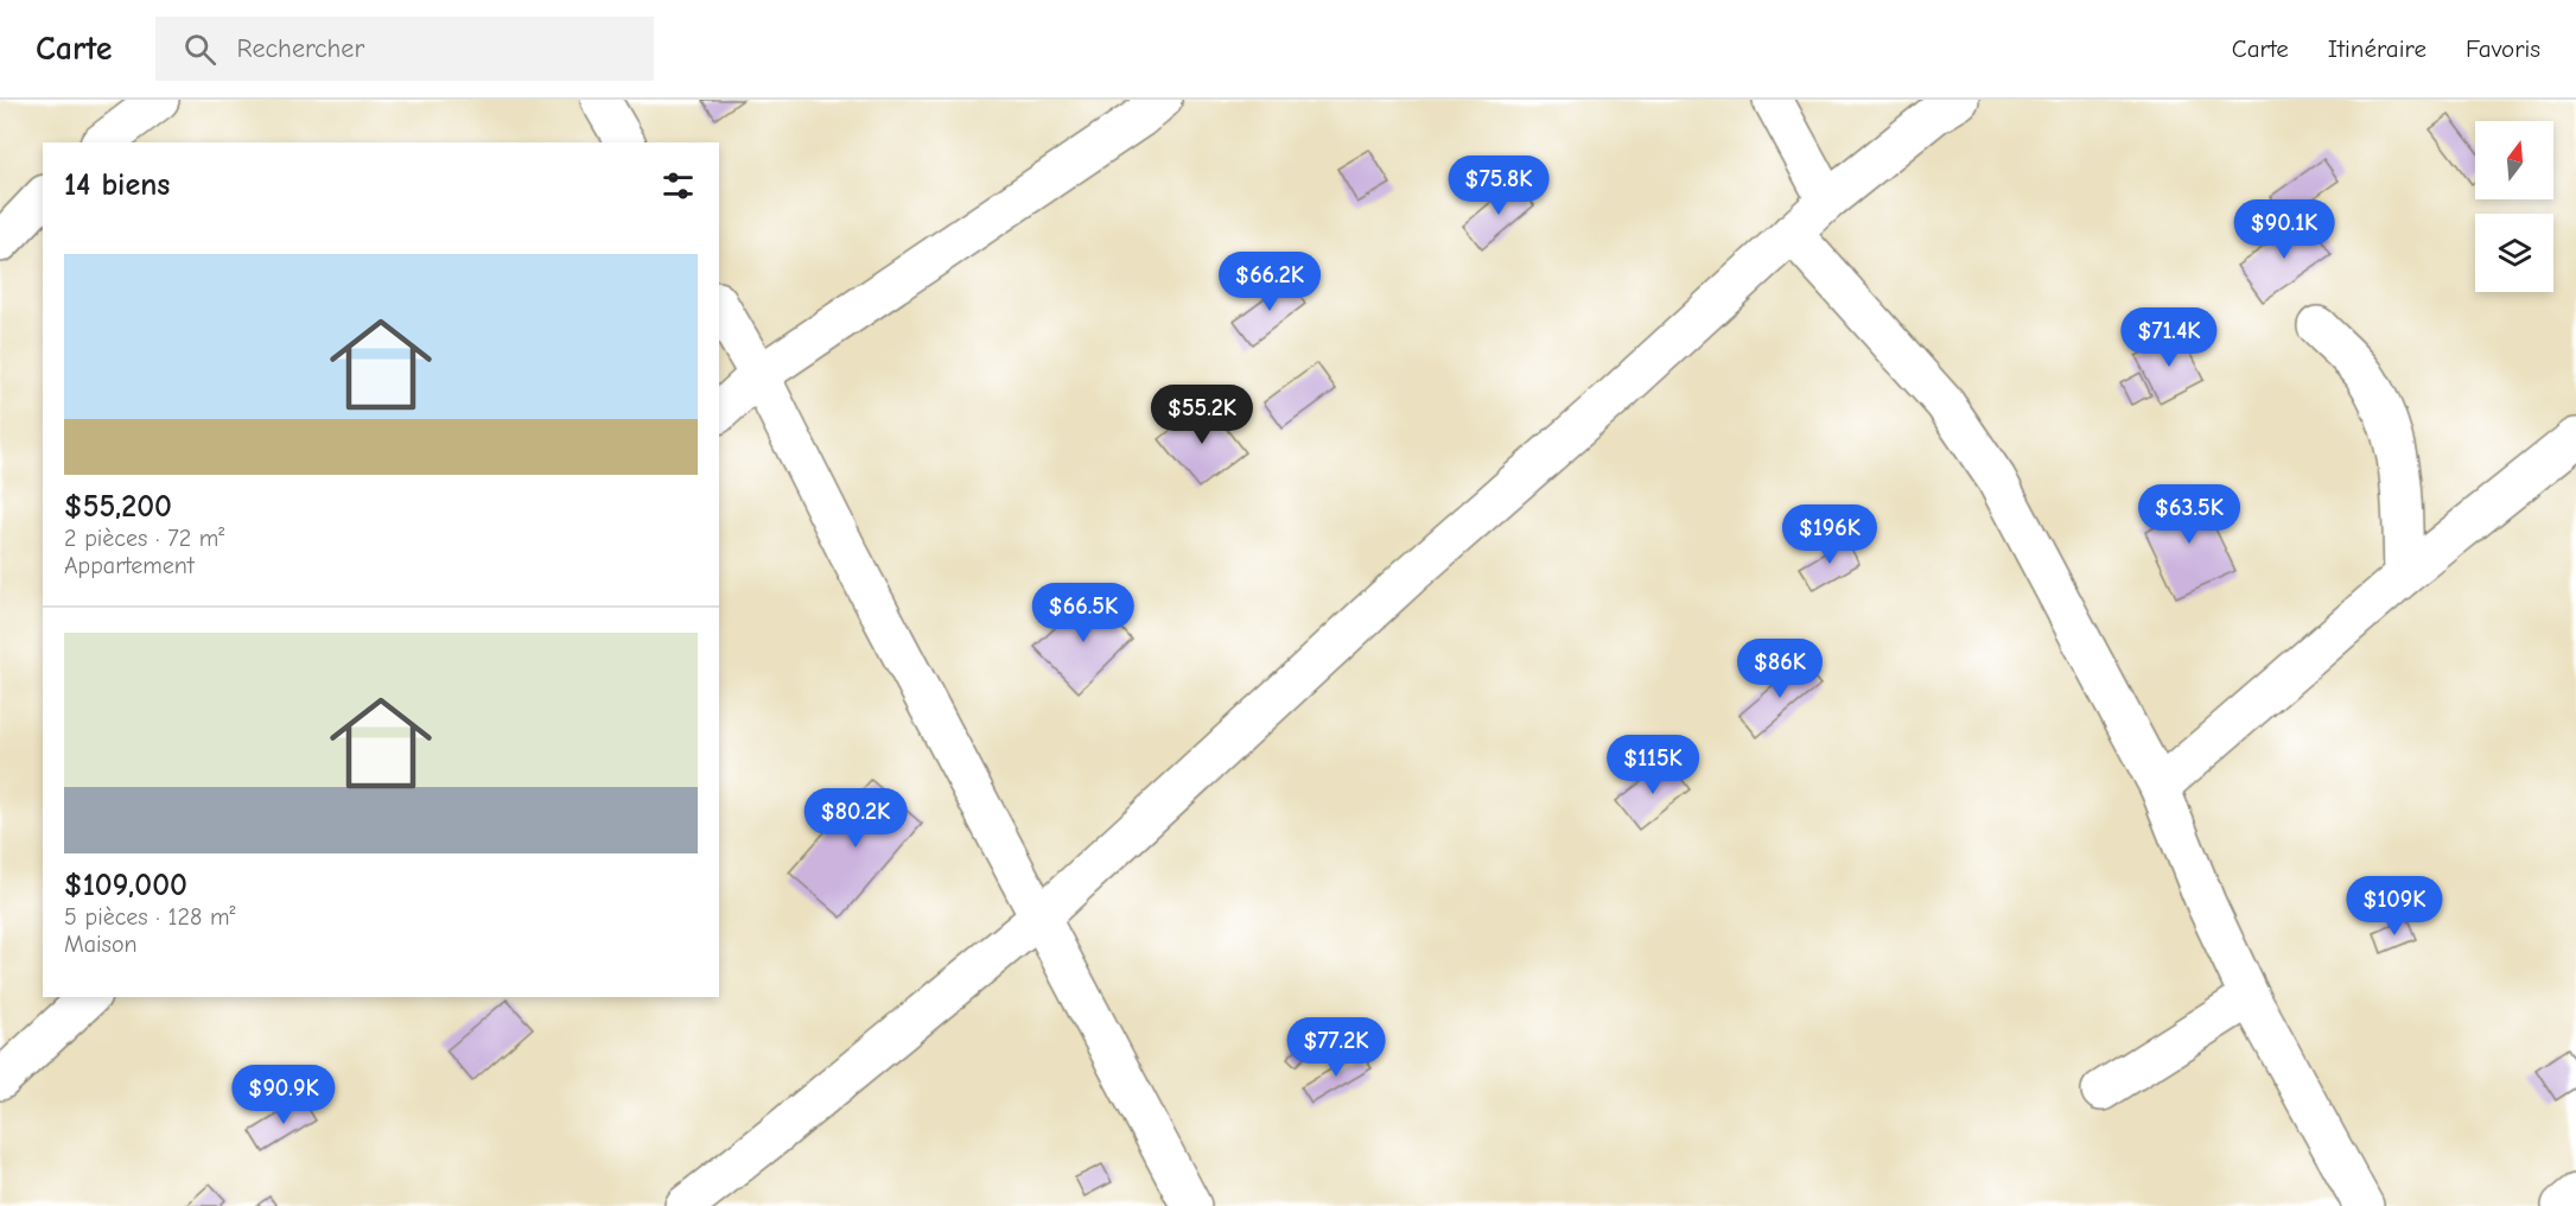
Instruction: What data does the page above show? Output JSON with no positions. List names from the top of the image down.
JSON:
{
  "north": "top",
  "page": {
    "header": "Carte",
    "search": "Rechercher",
    "nav": ["Carte", "Itinéraire", "Favoris"],
    "heading": "14 biens",
    "price": [
      "$75.8K",
      "$90.1K",
      "$66.2K",
      "$71.4K",
      "$55.2K",
      "$63.5K",
      "$196K",
      "$66.5K",
      "$86K",
      "$115K",
      "$80.2K",
      "$109K",
      "$77.2K",
      "$90.9K"
    ],
    "list": [
      {
        "name": "$55,200",
        "note": "2 pièces · 72 m² · Appartement"
      },
      {
        "name": "$109,000",
        "note": "5 pièces · 128 m² · Maison"
      }
    ]
  }
}
